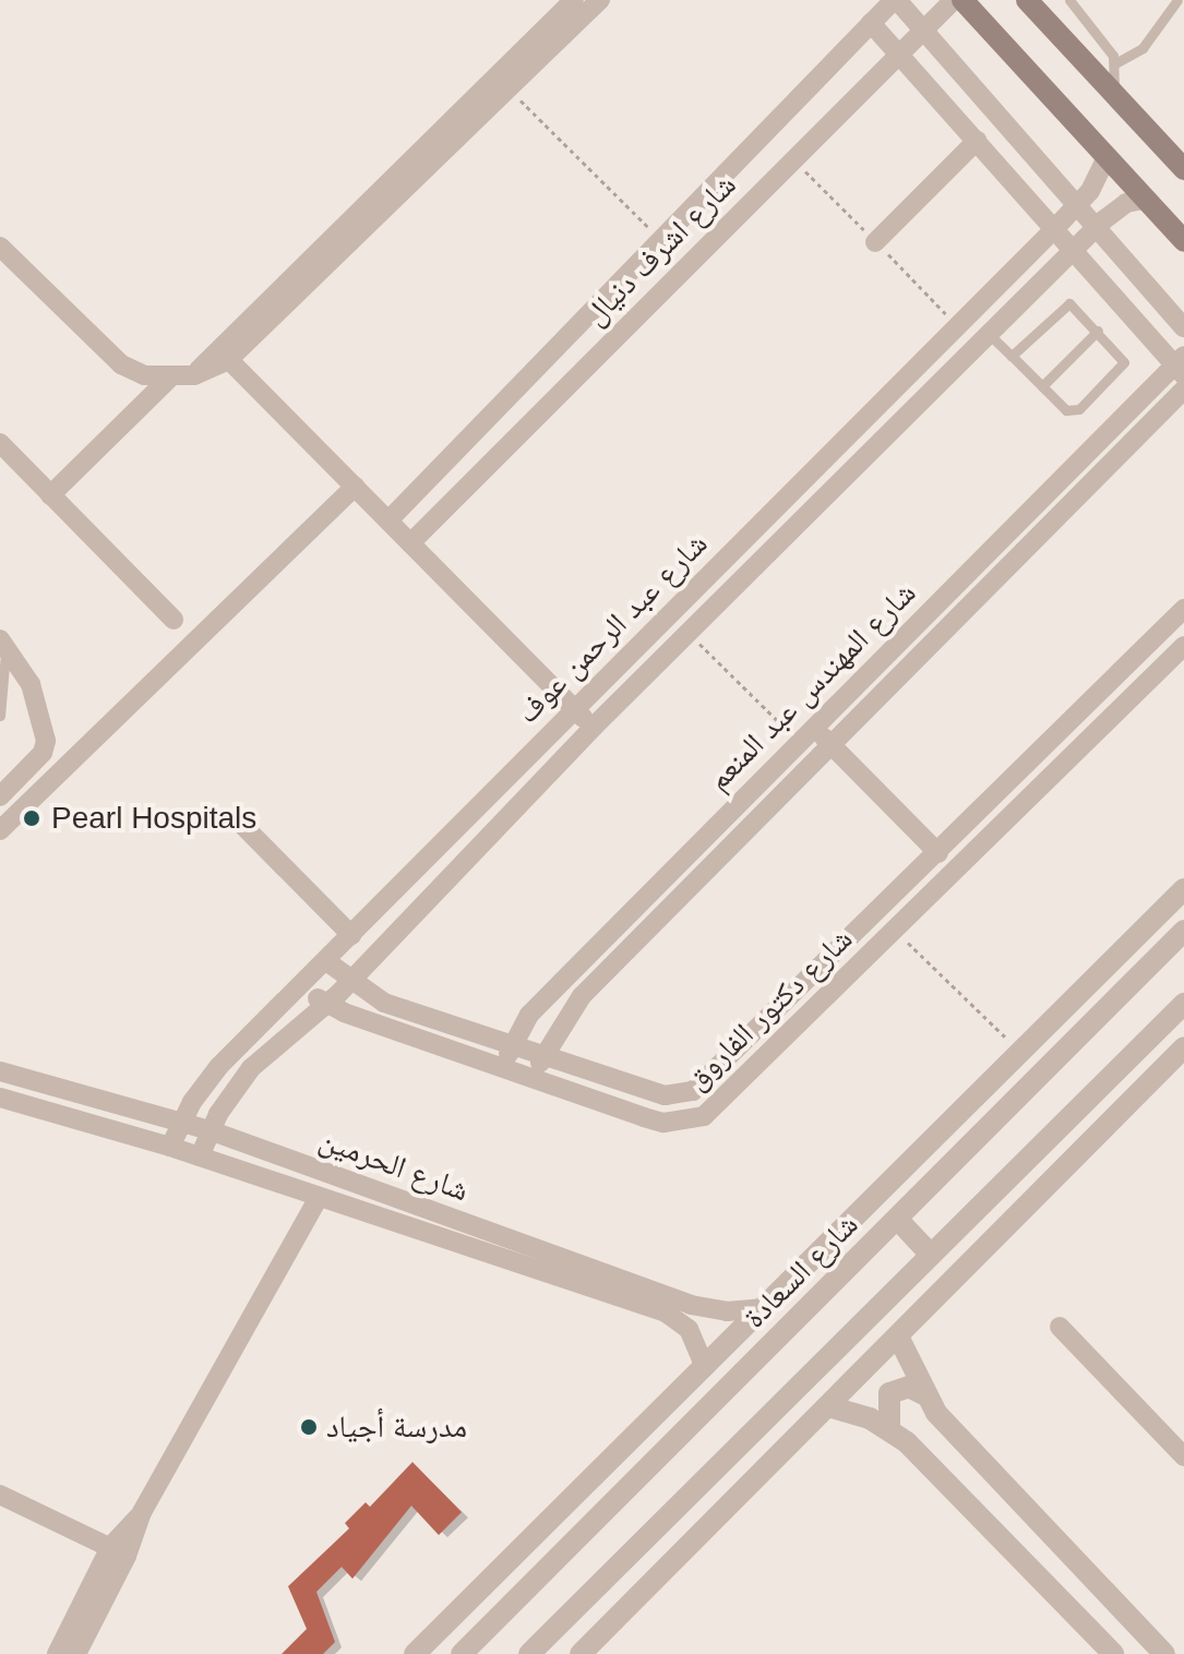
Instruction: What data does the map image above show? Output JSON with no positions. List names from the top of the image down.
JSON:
{
  "streets": {
    "street": [
      "شارع اشرف دنيال",
      "شارع عبد الرحمن عوف",
      "شارع المهندس عبد المنعم",
      "شارع دكتور الفاروق",
      "شارع الحرمين",
      "شارع السعادة"
    ]
  },
  "crossings": [
    ["شارع عبد الرحمن عوف", "شارع دكتور الفاروق"],
    ["شارع عبد الرحمن عوف", "شارع الحرمين"],
    ["شارع المهندس عبد المنعم", "شارع دكتور الفاروق"]
  ],
  "places": ["Pearl Hospitals", "مدرسة أجياد"]
}
